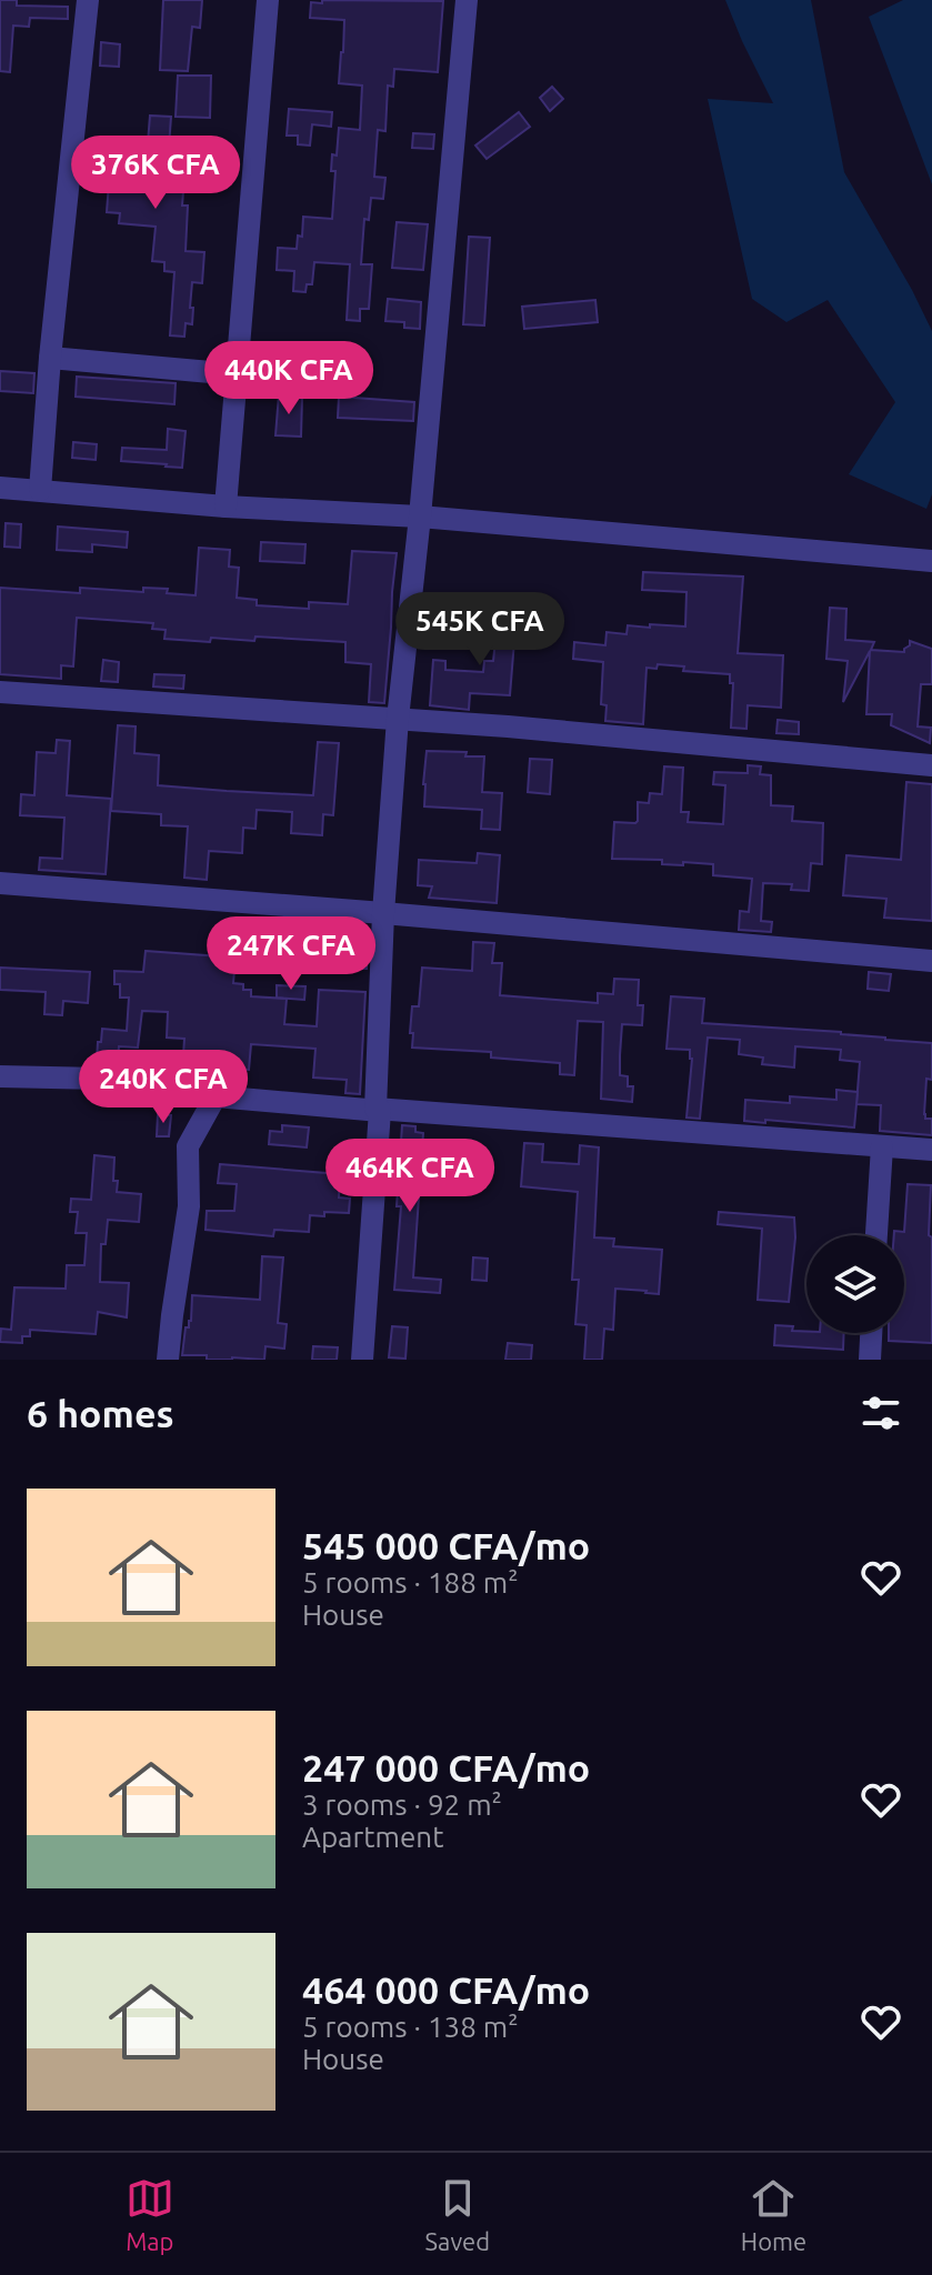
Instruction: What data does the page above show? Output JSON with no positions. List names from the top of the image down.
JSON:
{
  "page": {
    "price": [
      "376K CFA",
      "440K CFA",
      "545K CFA",
      "247K CFA",
      "240K CFA",
      "464K CFA"
    ],
    "heading": "6 homes",
    "list": [
      {
        "name": "545 000 CFA/mo",
        "note": "5 rooms · 188 m² · House"
      },
      {
        "name": "247 000 CFA/mo",
        "note": "3 rooms · 92 m² · Apartment"
      },
      {
        "name": "464 000 CFA/mo",
        "note": "5 rooms · 138 m² · House"
      }
    ],
    "tabs": ["Map", "Saved", "Home"]
  }
}
